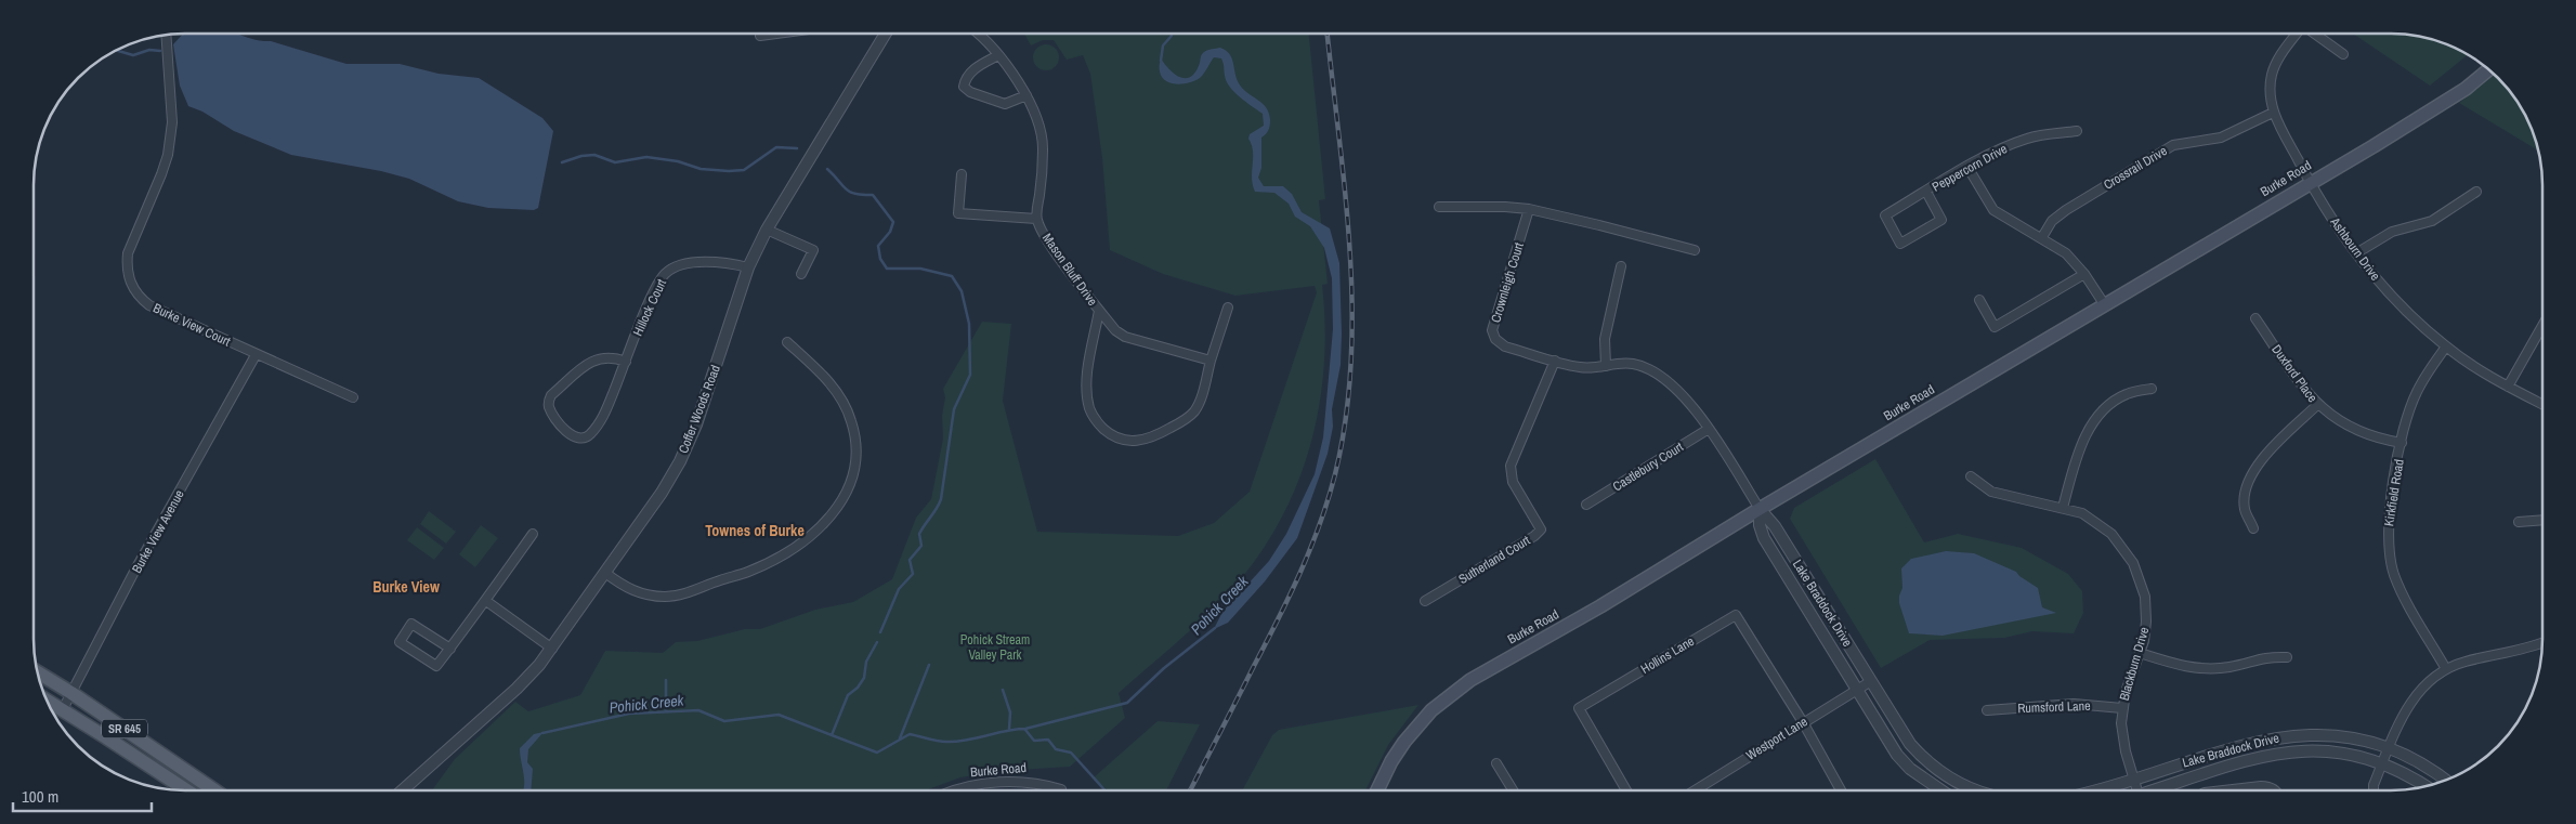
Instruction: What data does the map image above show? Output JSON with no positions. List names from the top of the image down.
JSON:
{
  "streets": {
    "main road": ["Burke Road", "SR 645"],
    "street": [
      "Peppercorn Drive",
      "Crossrail Drive",
      "Ashbourn Drive",
      "Mason Bluff Drive",
      "Crownleigh Court",
      "Hillock Court",
      "Burke View Court",
      "Duxford Place",
      "Coffer Woods Road",
      "Castlebury Court",
      "Kirkfield Road",
      "Burke View Avenue",
      "Sutherland Court",
      "Lake Braddock Drive",
      "Hollins Lane",
      "Blackburn Drive",
      "Rumsford Lane",
      "Westport Lane"
    ]
  },
  "crossings": [
    ["Crossrail Drive", "Ashbourn Drive"],
    ["Burke Road", "Ashbourn Drive"],
    ["Burke Road", "Lake Braddock Drive"],
    ["Ashbourn Drive", "Kirkfield Road"],
    ["Crownleigh Court", "Sutherland Court"],
    ["Crownleigh Court", "Lake Braddock Drive"],
    ["Hillock Court", "Coffer Woods Road"],
    ["Burke View Court", "Burke View Avenue"],
    ["Duxford Place", "Kirkfield Road"],
    ["Castlebury Court", "Lake Braddock Drive"],
    ["Burke View Avenue", "SR 645"],
    ["Lake Braddock Drive", "Blackburn Drive"],
    ["Lake Braddock Drive", "Westport Lane"],
    ["Hollins Lane", "Westport Lane"],
    ["Blackburn Drive", "Rumsford Lane"]
  ],
  "districts": ["Townes of Burke", "Burke View"],
  "water": ["Pohick Creek"],
  "parks": ["Pohick Stream Valley Park"],
  "scale_bar": "100 m"
}
